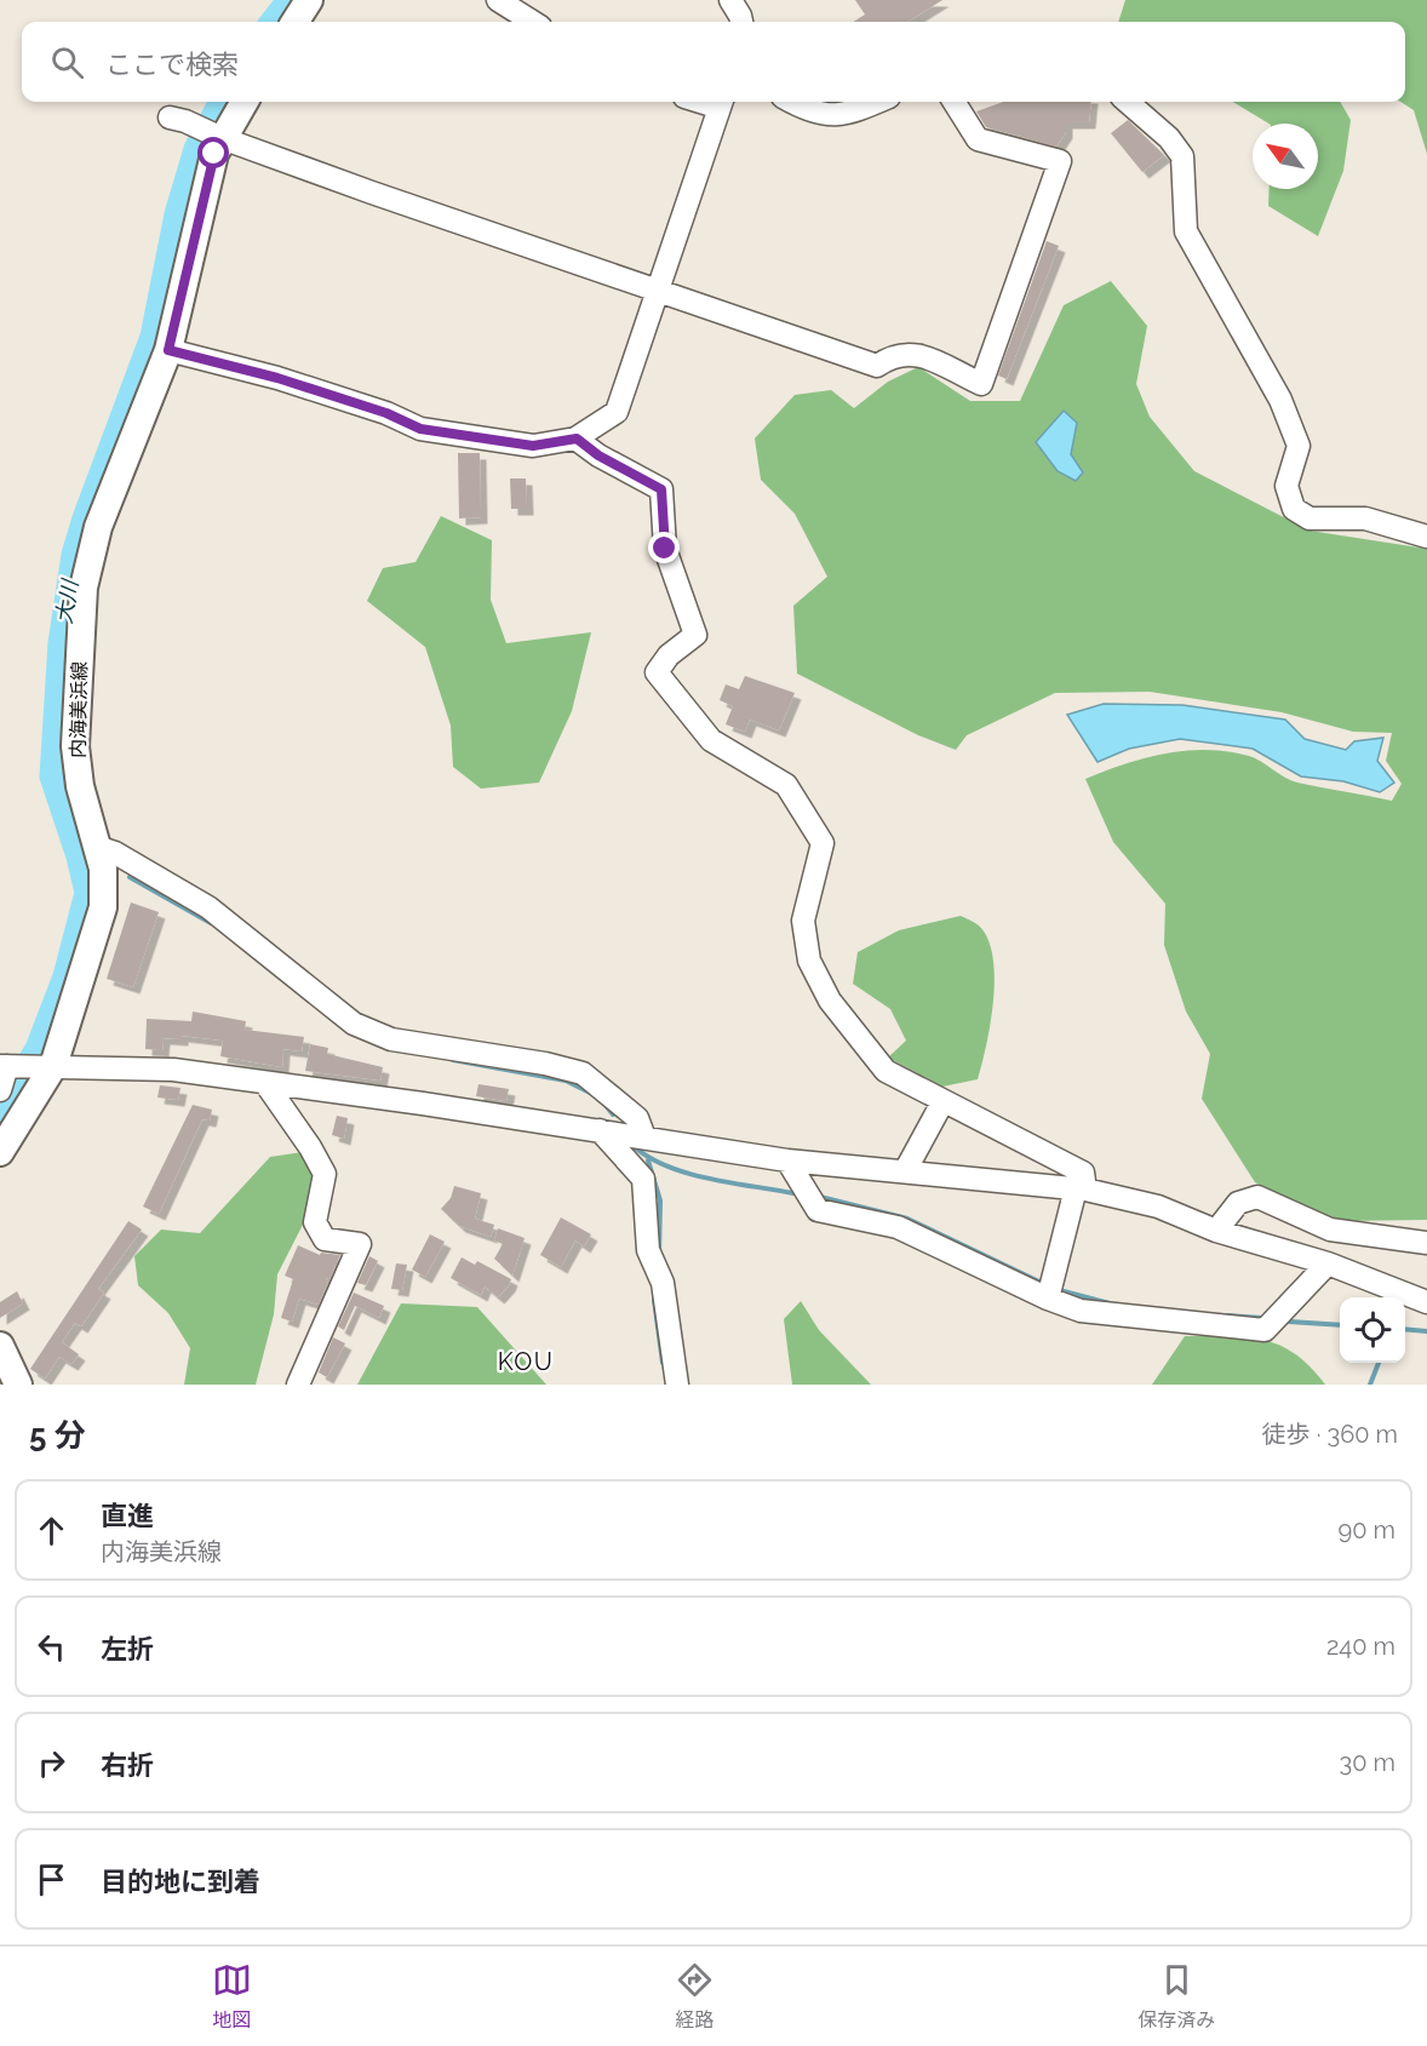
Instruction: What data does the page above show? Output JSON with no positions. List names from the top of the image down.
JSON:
{
  "streets": {
    "main road": ["内海美浜線"]
  },
  "districts": ["KOU"],
  "water": ["大川"],
  "north": "top left",
  "page": {
    "search": "ここで検索",
    "heading": ["5 分", "徒歩 · 360 m"],
    "list": [
      ["直進", "内海美浜線", "90 m"],
      ["左折", "240 m"],
      ["右折", "30 m"],
      "目的地に到着"
    ],
    "nav": ["地図", "経路", "保存済み"]
  }
}
